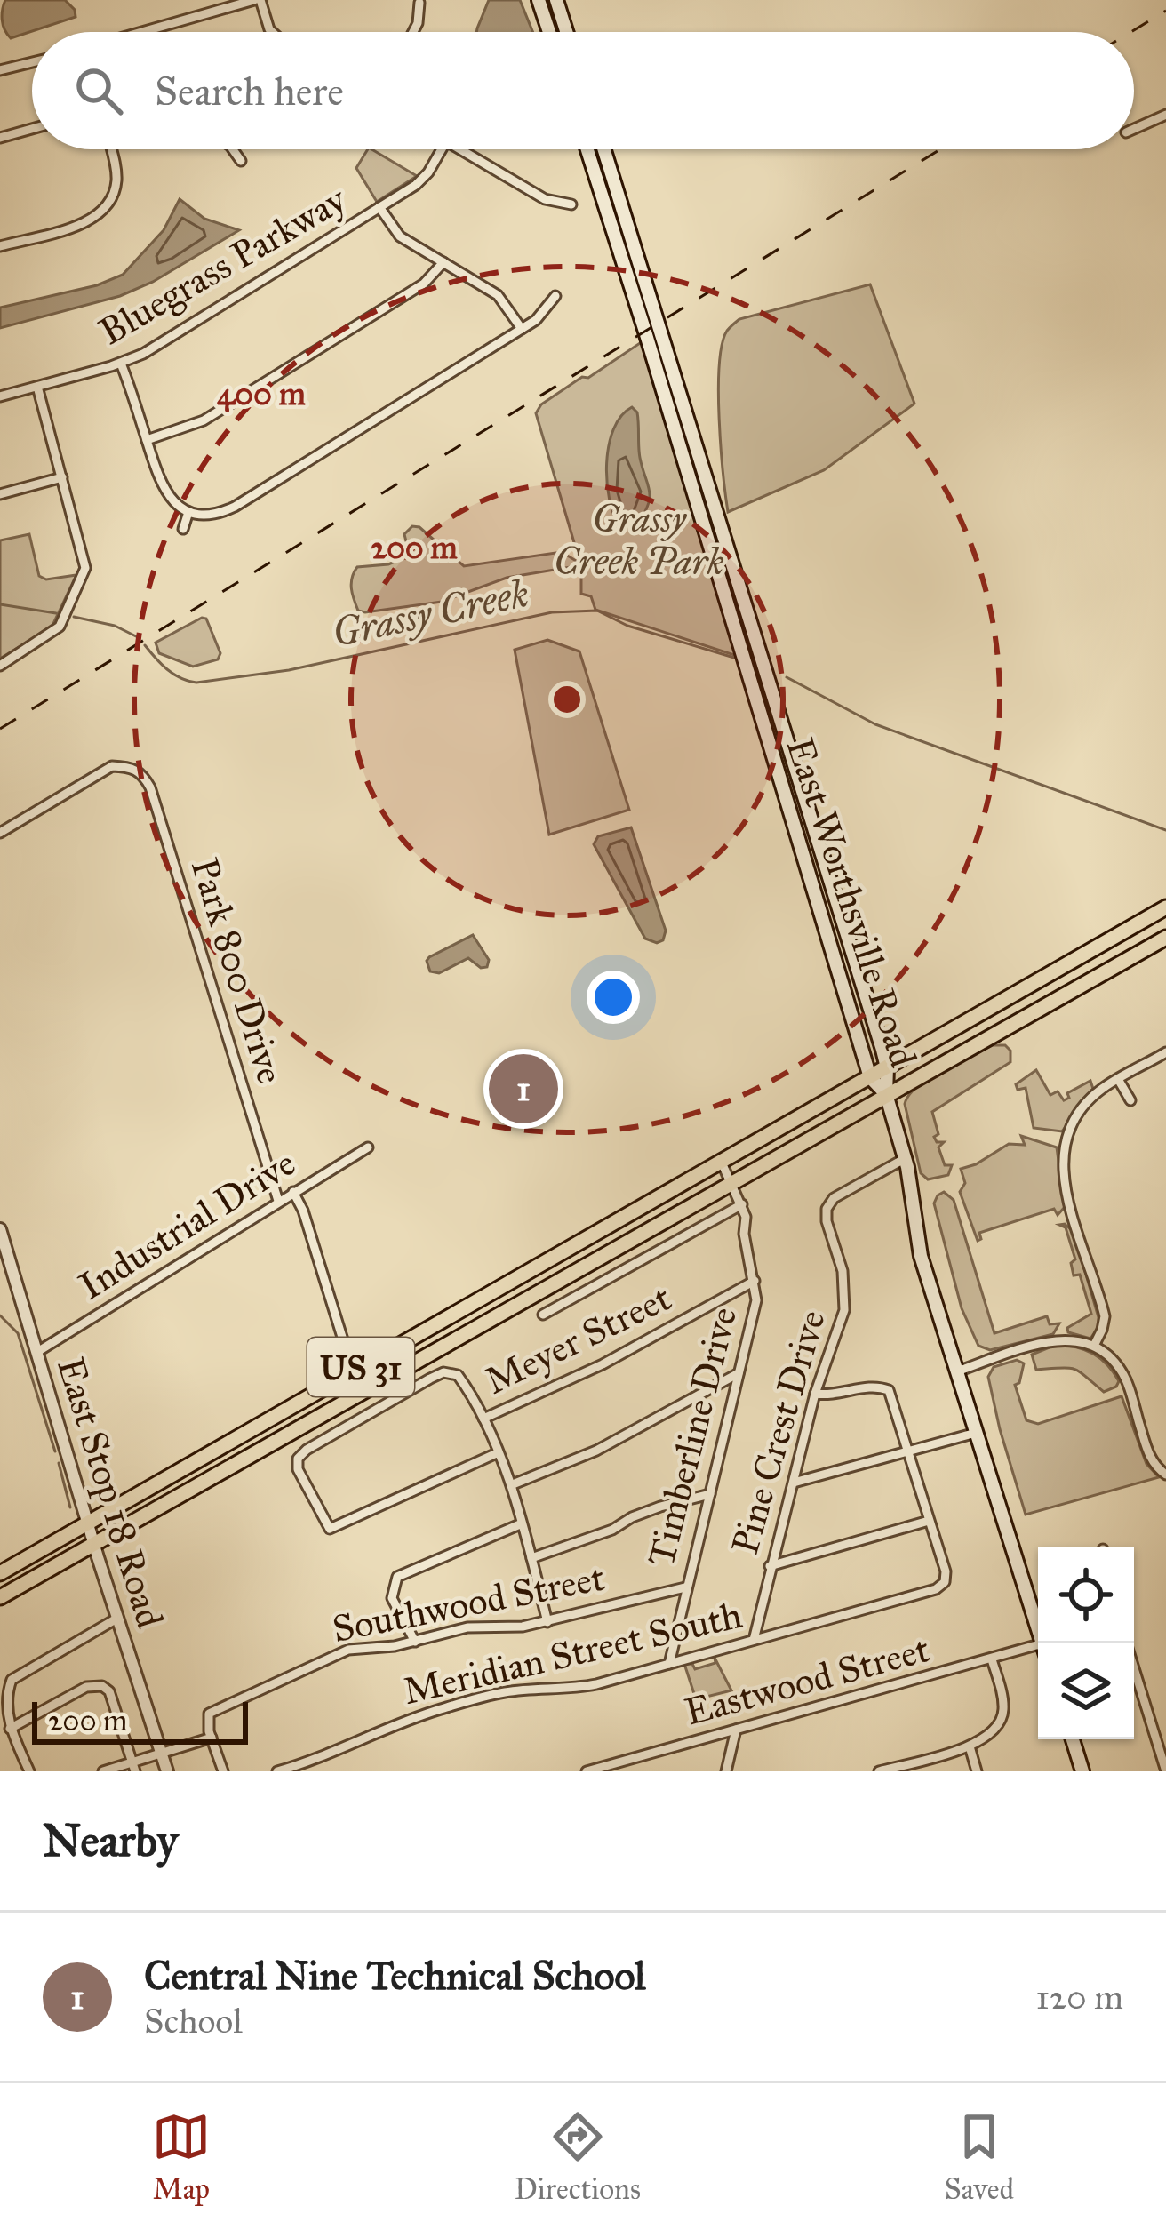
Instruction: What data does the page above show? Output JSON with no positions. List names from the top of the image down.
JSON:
{
  "streets": {
    "main road": ["East Worthsville Road", "US 31"],
    "street": [
      "Bluegrass Parkway",
      "Park 800 Drive",
      "Industrial Drive",
      "Meyer Street",
      "Pine Crest Drive",
      "Timberline Drive",
      "East Stop 18 Road",
      "Southwood Street",
      "Meridian Street South",
      "Eastwood Street"
    ]
  },
  "crossings": [
    ["East Worthsville Road", "US 31"],
    ["Park 800 Drive", "Industrial Drive"],
    ["Industrial Drive", "East Stop 18 Road"],
    ["Meyer Street", "Timberline Drive"],
    ["US 31", "Timberline Drive"],
    ["US 31", "East Stop 18 Road"],
    ["Pine Crest Drive", "Meridian Street South"],
    ["Timberline Drive", "Southwood Street"],
    ["Timberline Drive", "Meridian Street South"]
  ],
  "water": ["Grassy Creek"],
  "parks": ["Grassy Creek Park"],
  "scale_bar": "200 m",
  "page": {
    "search": "Search here",
    "pins": "1",
    "scale": "200 m",
    "heading": "Nearby",
    "list": [
      {
        "mark": "1",
        "name": "Central Nine Technical School",
        "note": "School",
        "value": "120 m"
      }
    ],
    "nav": ["Map", "Directions", "Saved"]
  },
  "rings": ["400 m", "200 m"]
}
